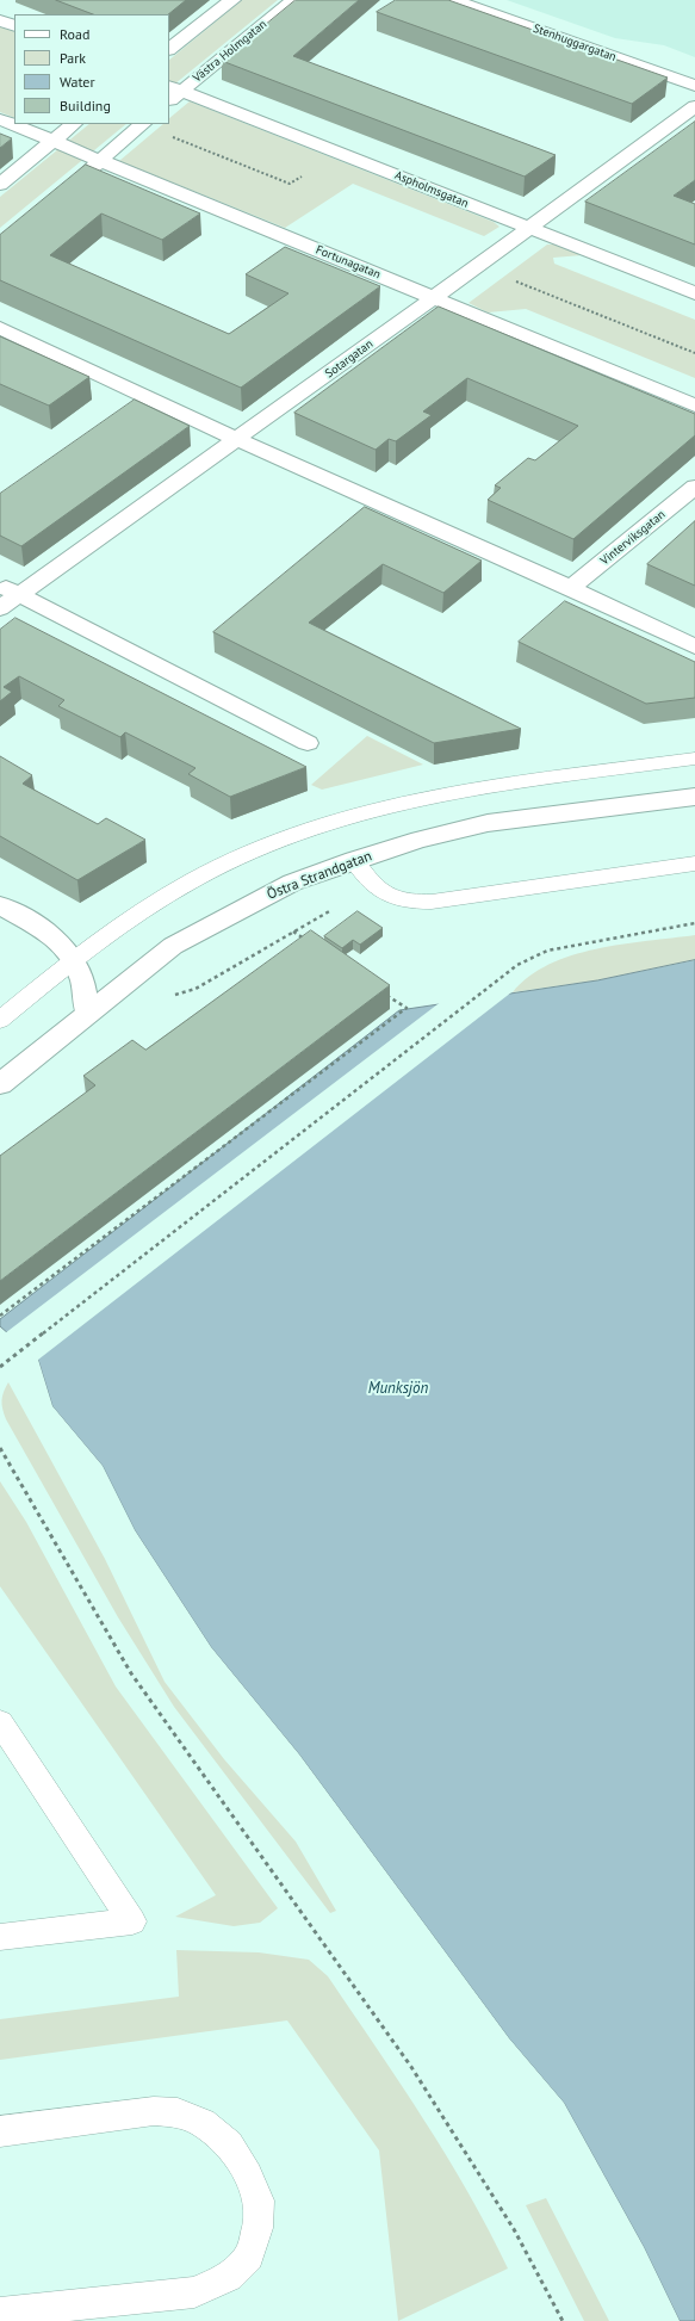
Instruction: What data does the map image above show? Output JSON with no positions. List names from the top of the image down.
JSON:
{
  "streets": {
    "street": [
      "Stenhuggargatan",
      "Västra Holmgatan",
      "Aspholmsgatan",
      "Fortunagatan",
      "Sotargatan",
      "Vinterviksgatan",
      "Östra Strandgatan"
    ]
  },
  "crossings": [
    ["Västra Holmgatan", "Aspholmsgatan"],
    ["Aspholmsgatan", "Sotargatan"],
    ["Fortunagatan", "Sotargatan"]
  ],
  "water": ["Munksjön"],
  "legend": [
    "Road",
    "Park",
    "Water",
    "Building"
  ]
}
